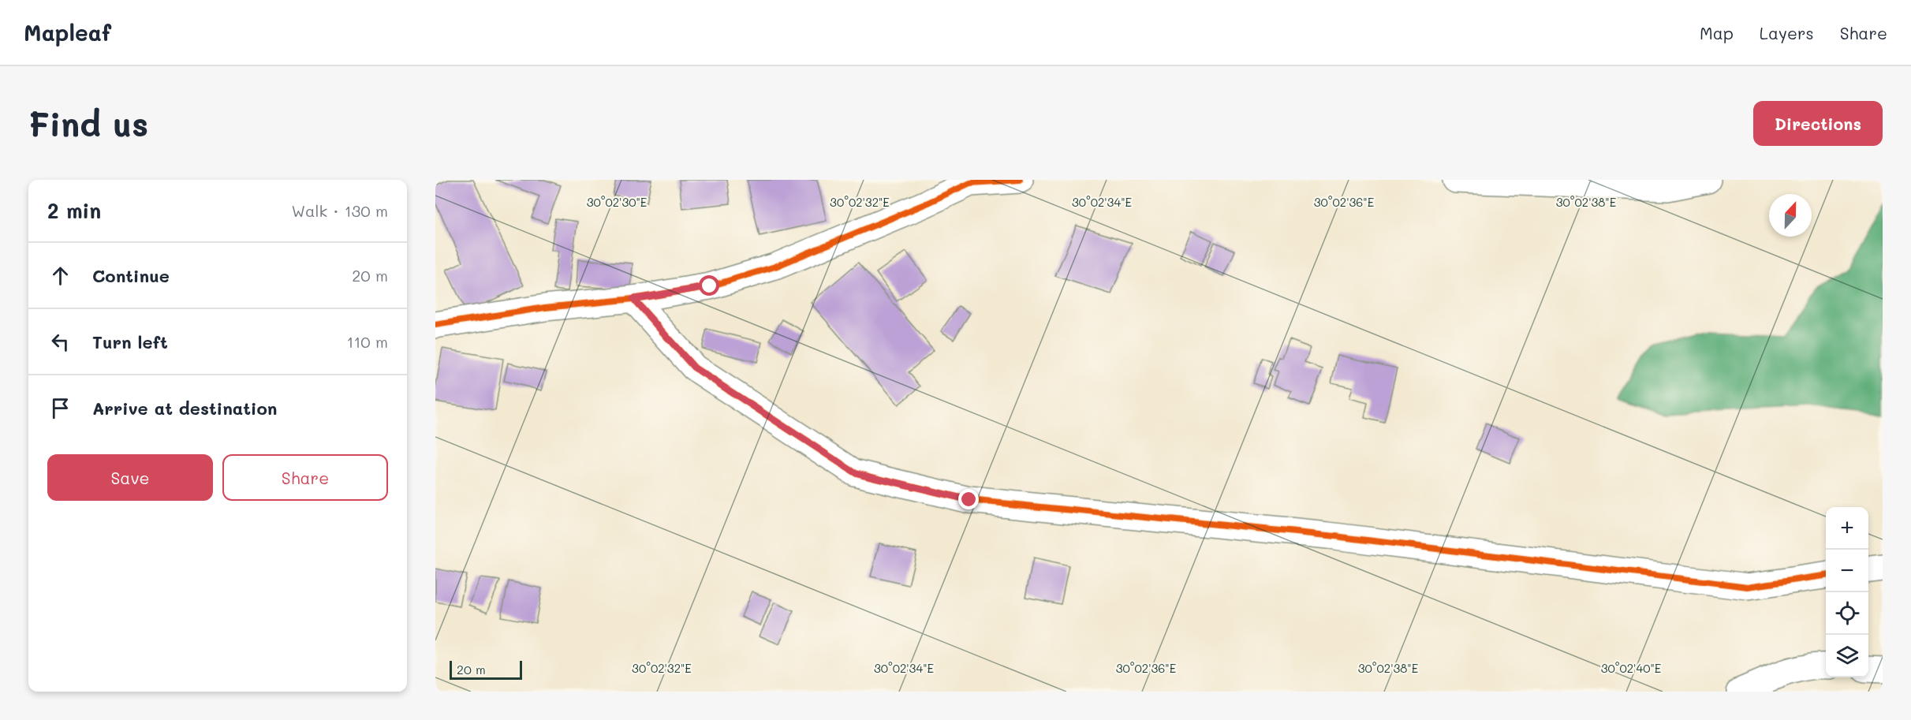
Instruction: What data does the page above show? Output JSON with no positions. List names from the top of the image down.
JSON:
{
  "scale_bar": "20 m",
  "north": "top",
  "page": {
    "header": "Mapleaf",
    "nav": ["Map", "Layers", "Share"],
    "buttons": [
      "Directions",
      ["Save", "Share"]
    ],
    "title": "Find us",
    "heading": ["2 min", "Walk · 130 m"],
    "list": [
      ["Continue", "20 m"],
      ["Turn left", "110 m"],
      "Arrive at destination"
    ],
    "map_buttons": ["+", "−"],
    "scale": "20 m"
  },
  "coordinates": [
    "30°02'30\"E",
    "30°02'32\"E",
    "30°02'34\"E",
    "30°02'36\"E",
    "30°02'38\"E",
    "30°02'40\"E"
  ]
}
